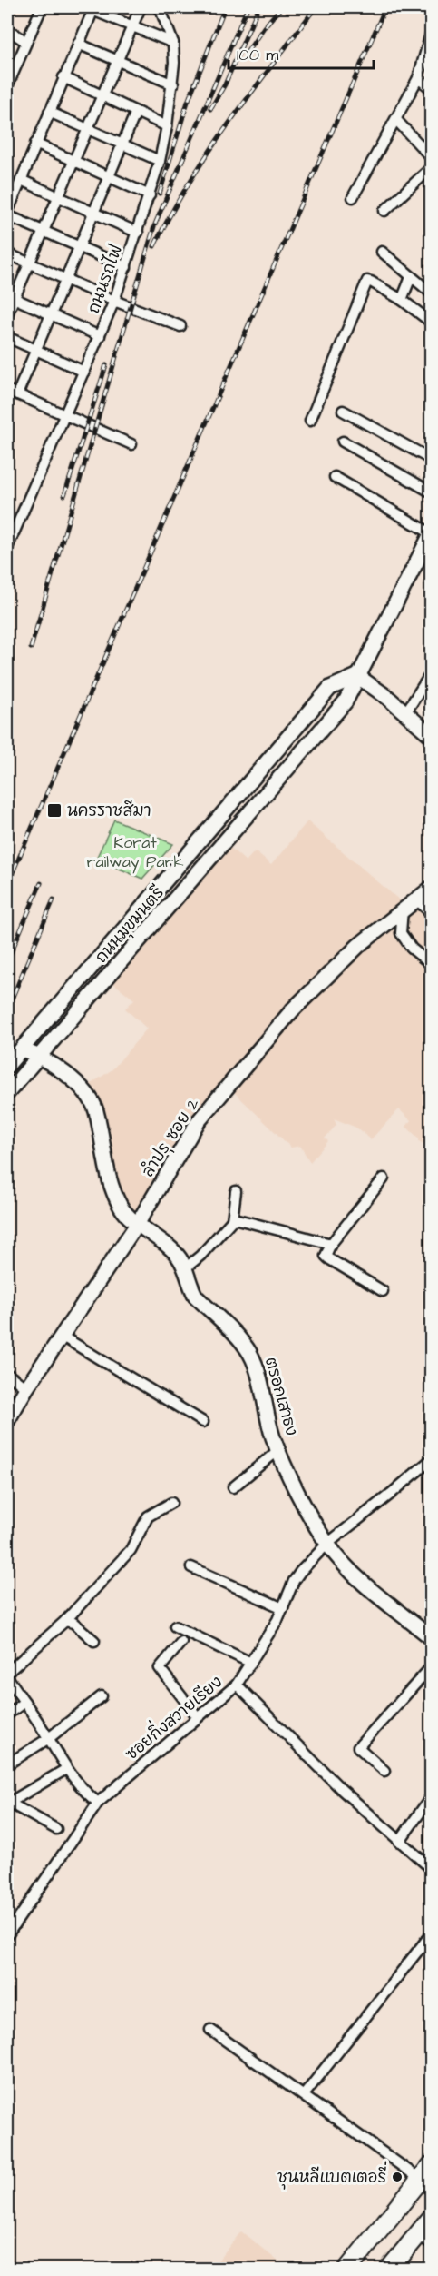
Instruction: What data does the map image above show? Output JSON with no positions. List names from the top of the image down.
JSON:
{
  "streets": {
    "street": [
      "ถนนรถไฟ",
      "ถนนมุขมนตรี",
      "ลำปรุ ซอย 2",
      "ตรอกเสาธง",
      "ซอยกิ่งสวายเรียง"
    ]
  },
  "crossings": [
    ["ถนนมุขมนตรี", "ตรอกเสาธง"],
    ["ลำปรุ ซอย 2", "ตรอกเสาธง"],
    ["ตรอกเสาธง", "ซอยกิ่งสวายเรียง"]
  ],
  "parks": ["Korat railway Park"],
  "places": {
    "transit": ["นครราชสีมา"],
    "other": ["ชุนหลีแบตเตอรี่"]
  },
  "scale_bar": "100 m"
}
